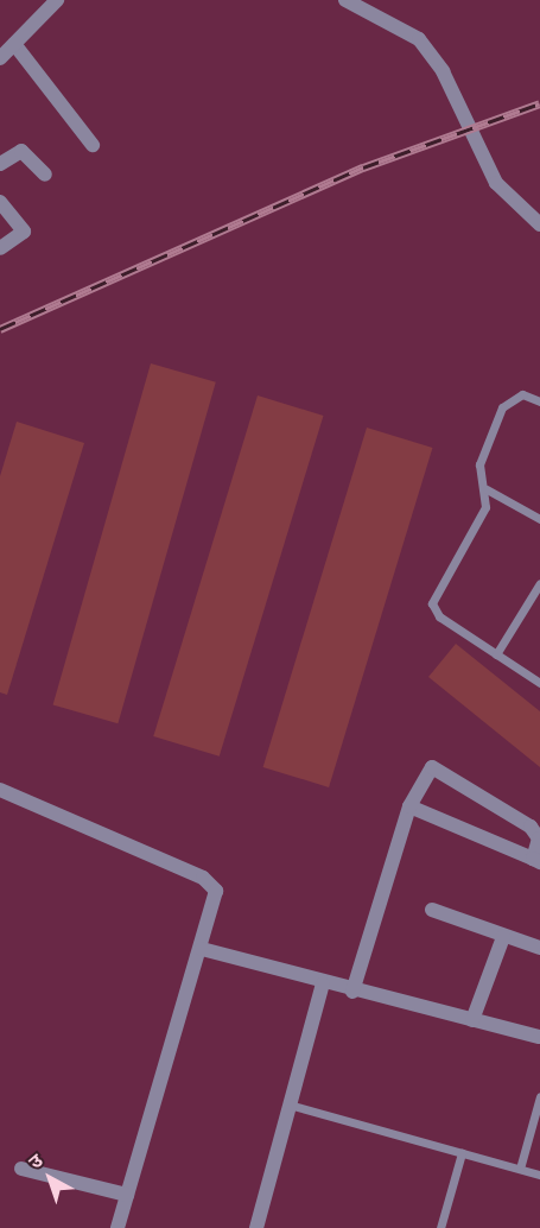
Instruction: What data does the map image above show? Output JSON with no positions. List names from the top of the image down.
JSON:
{
  "north": "top left"
}
